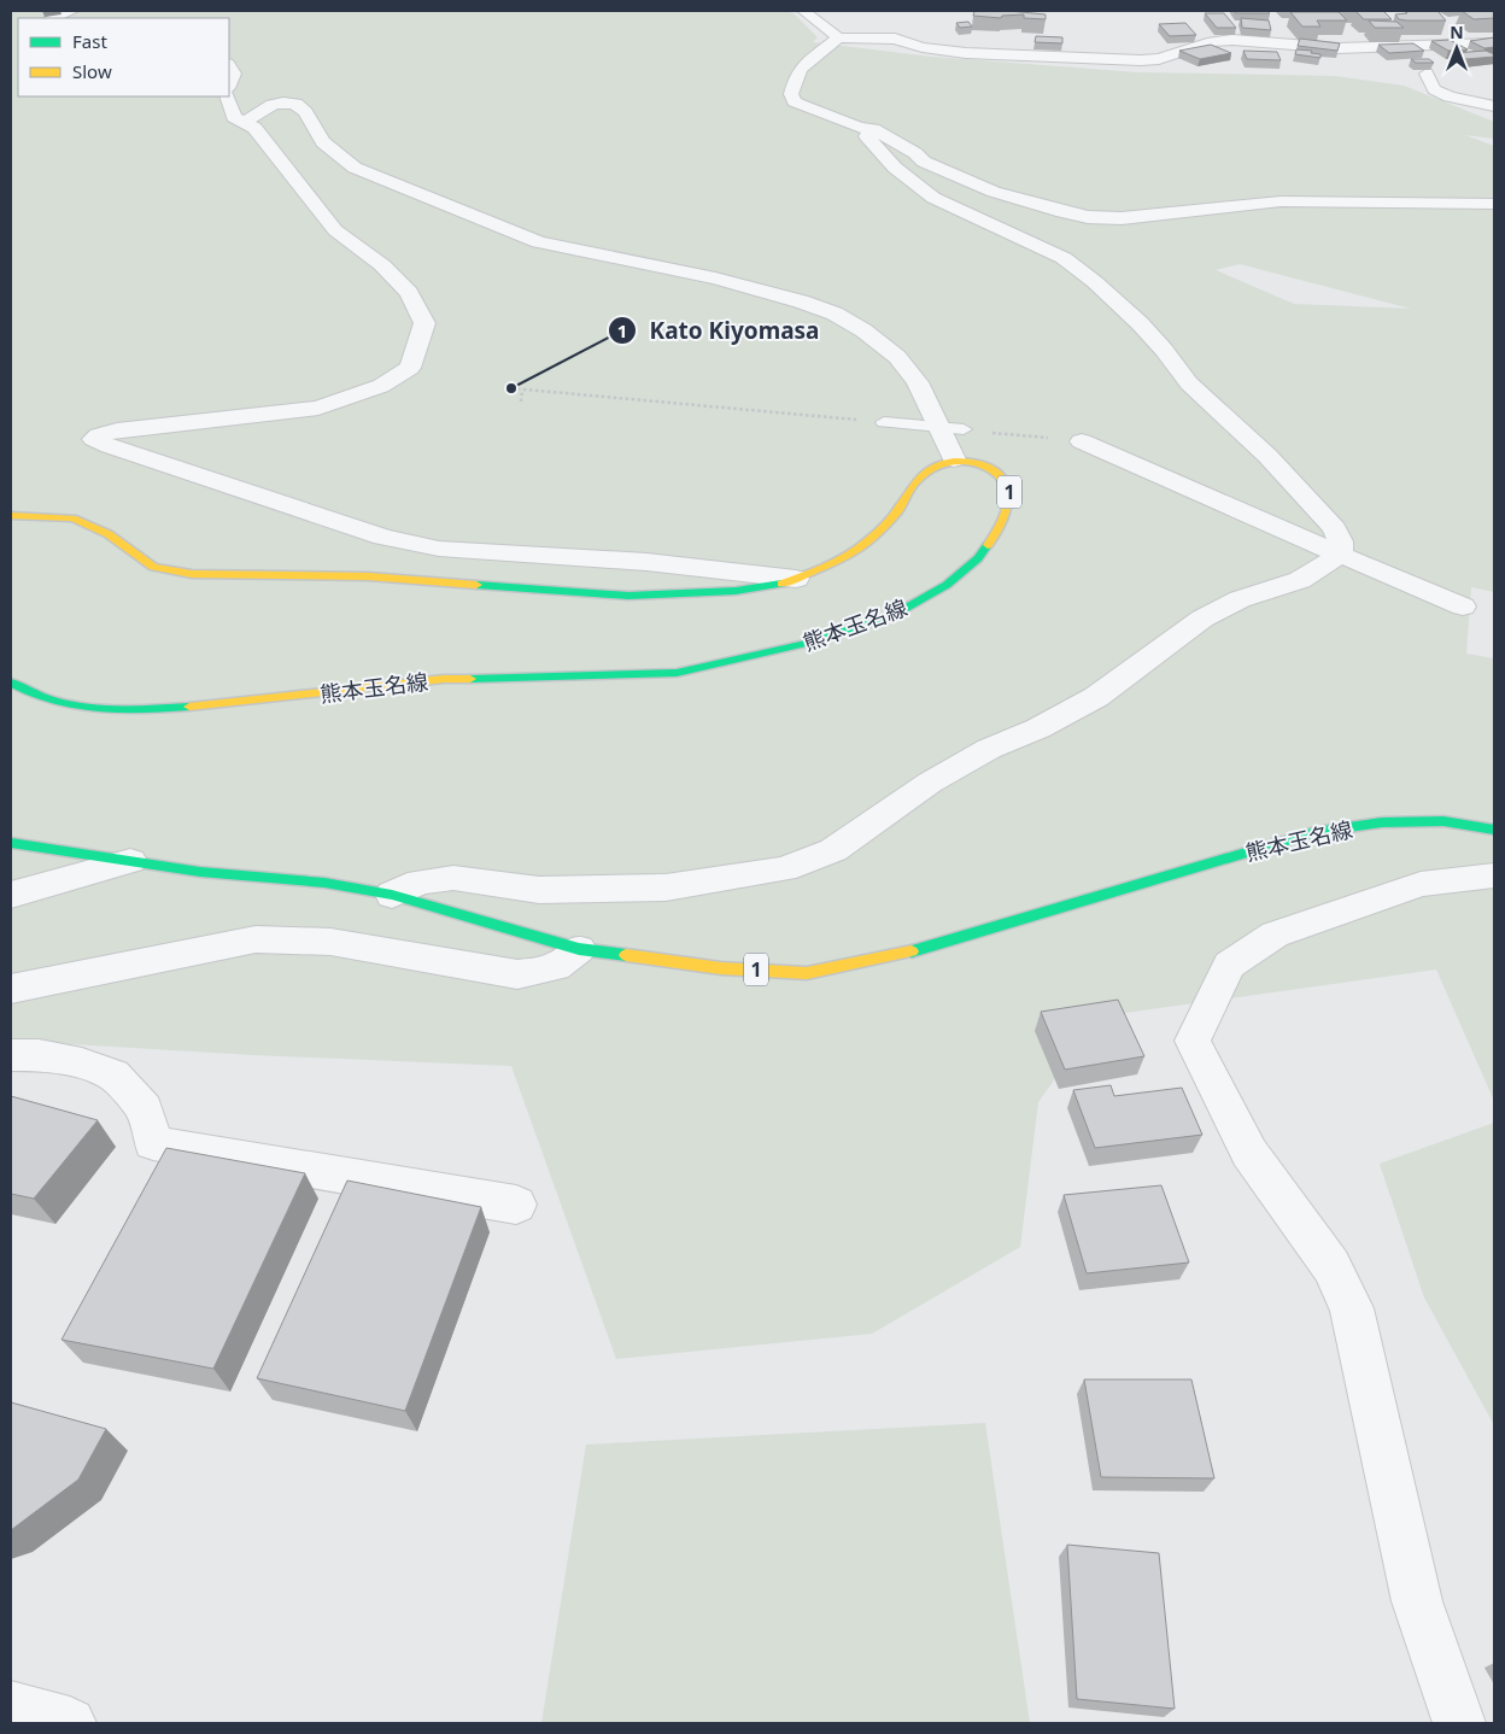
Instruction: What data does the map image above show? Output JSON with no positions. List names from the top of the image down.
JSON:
{
  "streets": {
    "main road": ["1", "熊本玉名線"]
  },
  "places": ["Kato Kiyomasa"],
  "legend": ["Fast", "Slow"],
  "north": "top"
}
